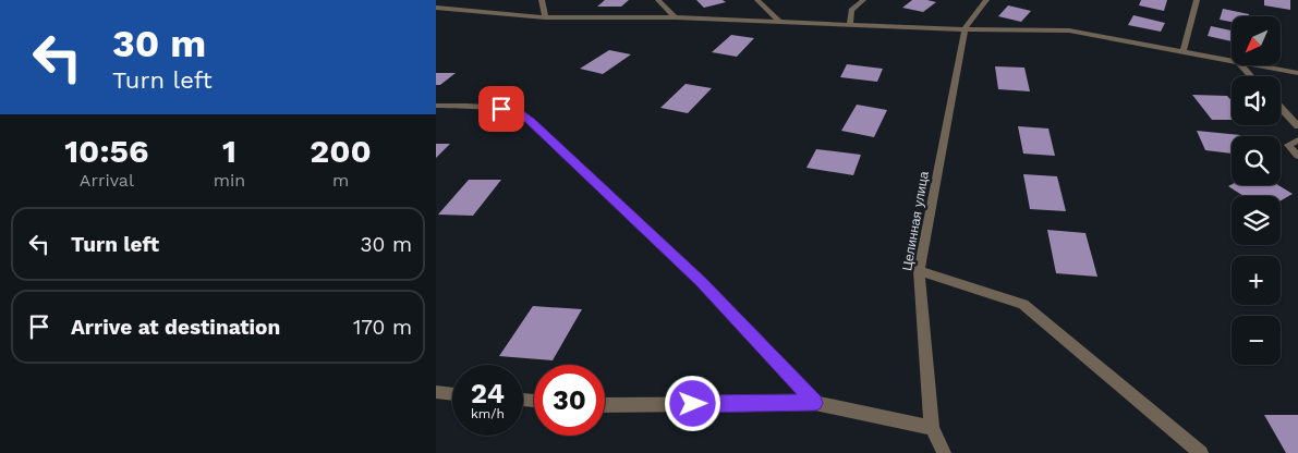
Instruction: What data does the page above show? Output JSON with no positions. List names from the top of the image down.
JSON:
{
  "streets": {
    "street": ["Целинная улица"]
  },
  "north": "bottom left",
  "page": {
    "turn": ["30 m", "Turn left"],
    "map_buttons": ["+", "−"],
    "eta": [
      "10:56",
      "Arrival",
      "1",
      "min",
      "200",
      "m"
    ],
    "list": [
      {
        "name": "Turn left",
        "value": "30 m"
      },
      {
        "name": "Arrive at destination",
        "value": "170 m"
      }
    ],
    "speed": "24 km/h",
    "limit": "30"
  }
}
